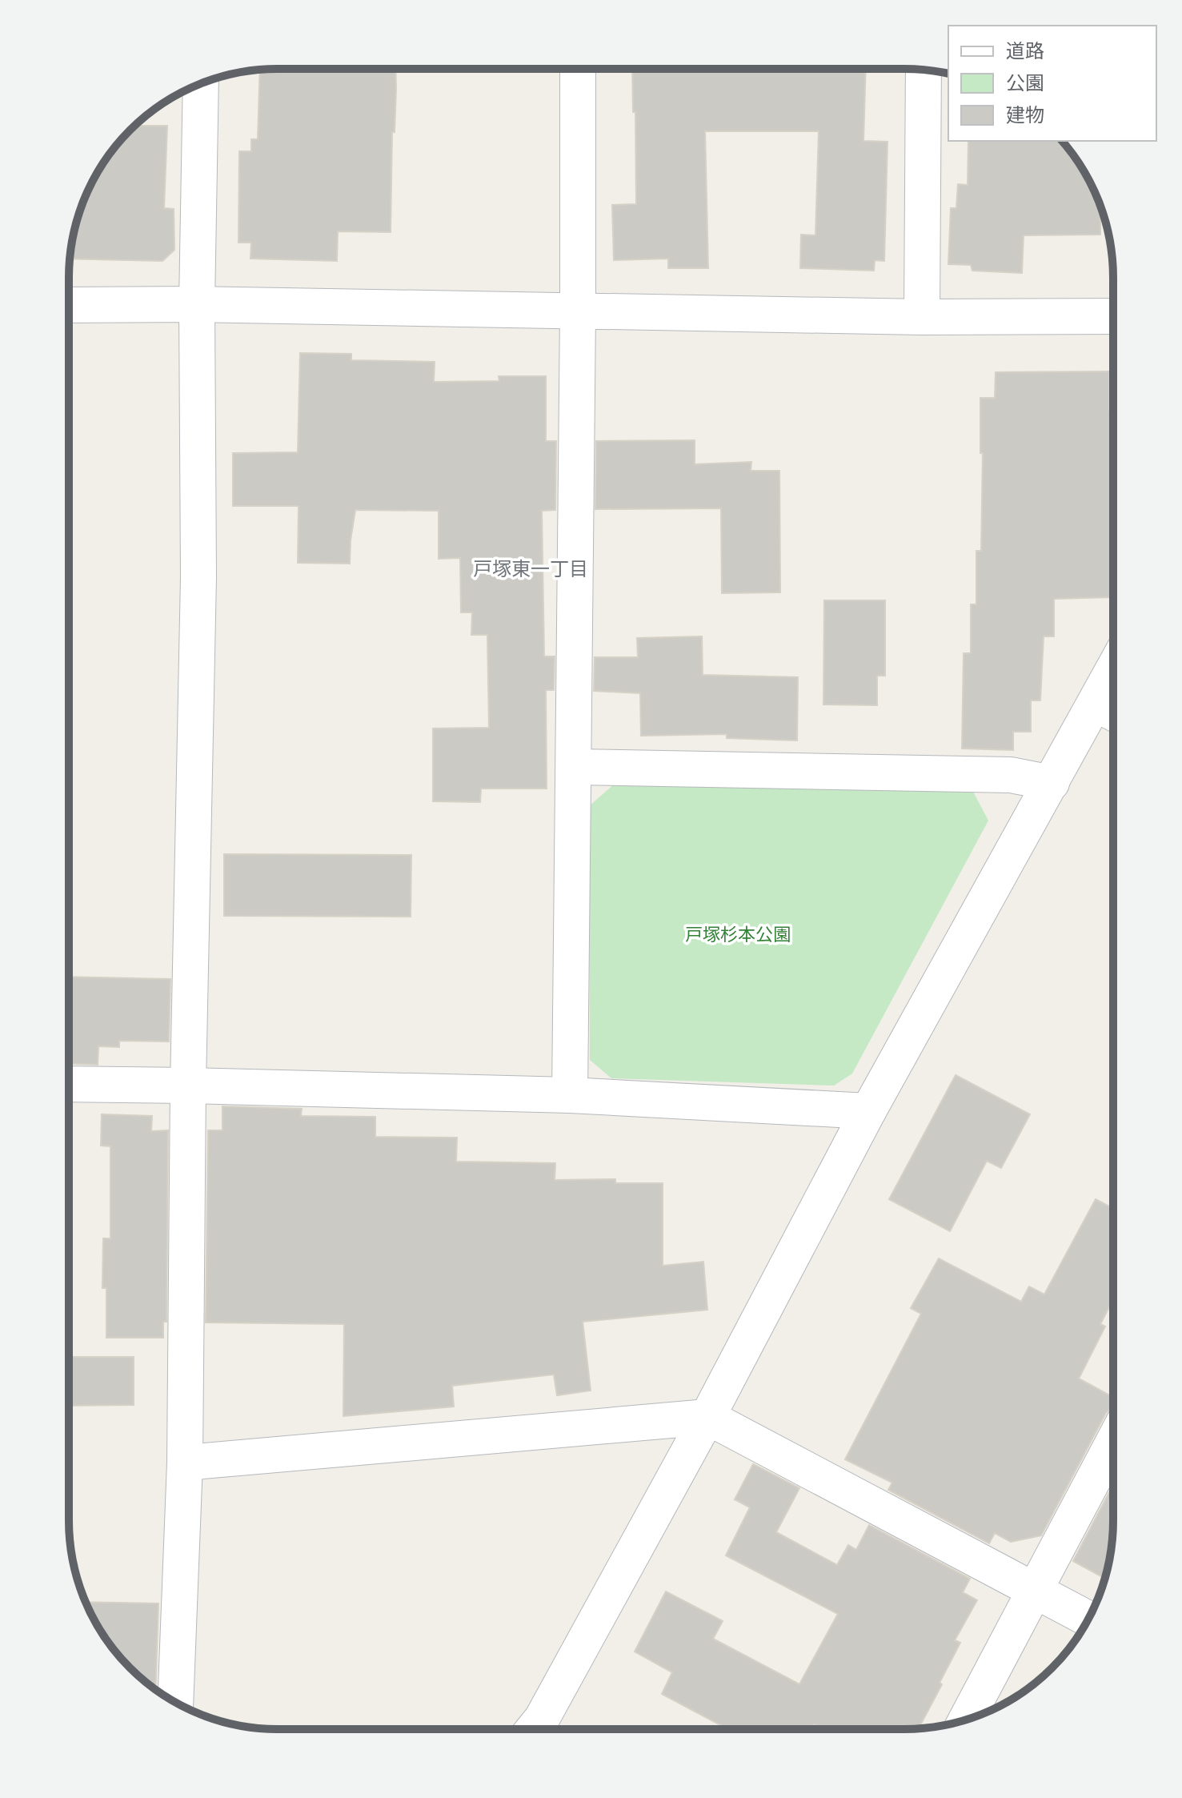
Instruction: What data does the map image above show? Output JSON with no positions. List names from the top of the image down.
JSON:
{
  "districts": ["戸塚東一丁目"],
  "parks": ["戸塚杉本公園"],
  "legend": ["道路", "公園", "建物"]
}
